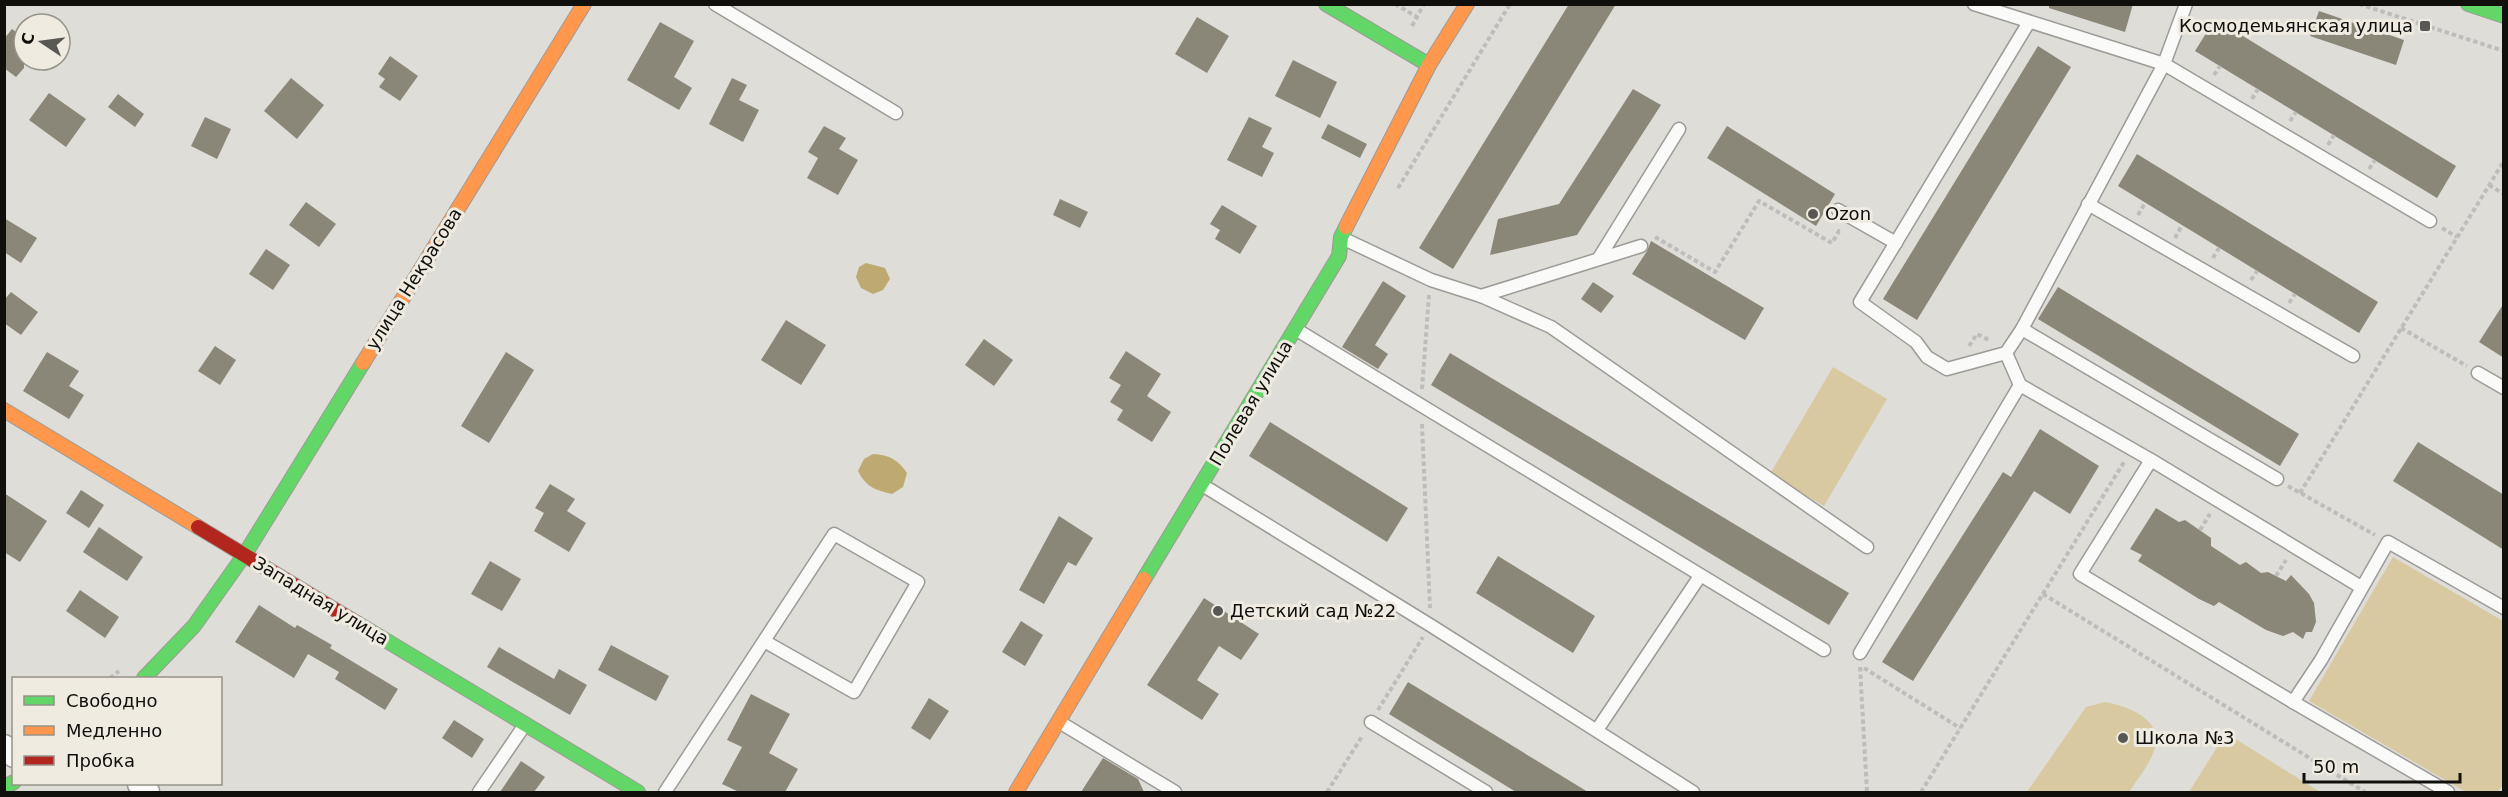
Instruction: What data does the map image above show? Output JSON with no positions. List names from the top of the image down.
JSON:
{
  "streets": {
    "street": ["улица Некрасова", "Полевая улица", "Западная улица"]
  },
  "crossings": [
    ["улица Некрасова", "Западная улица"]
  ],
  "places": {
    "transit": ["Космодемьянская улица"],
    "other": ["Ozon", "Детский сад №22", "Школа №3"]
  },
  "legend": ["Свободно", "Медленно", "Пробка"],
  "scale_bar": "50 m",
  "north": "left"
}
